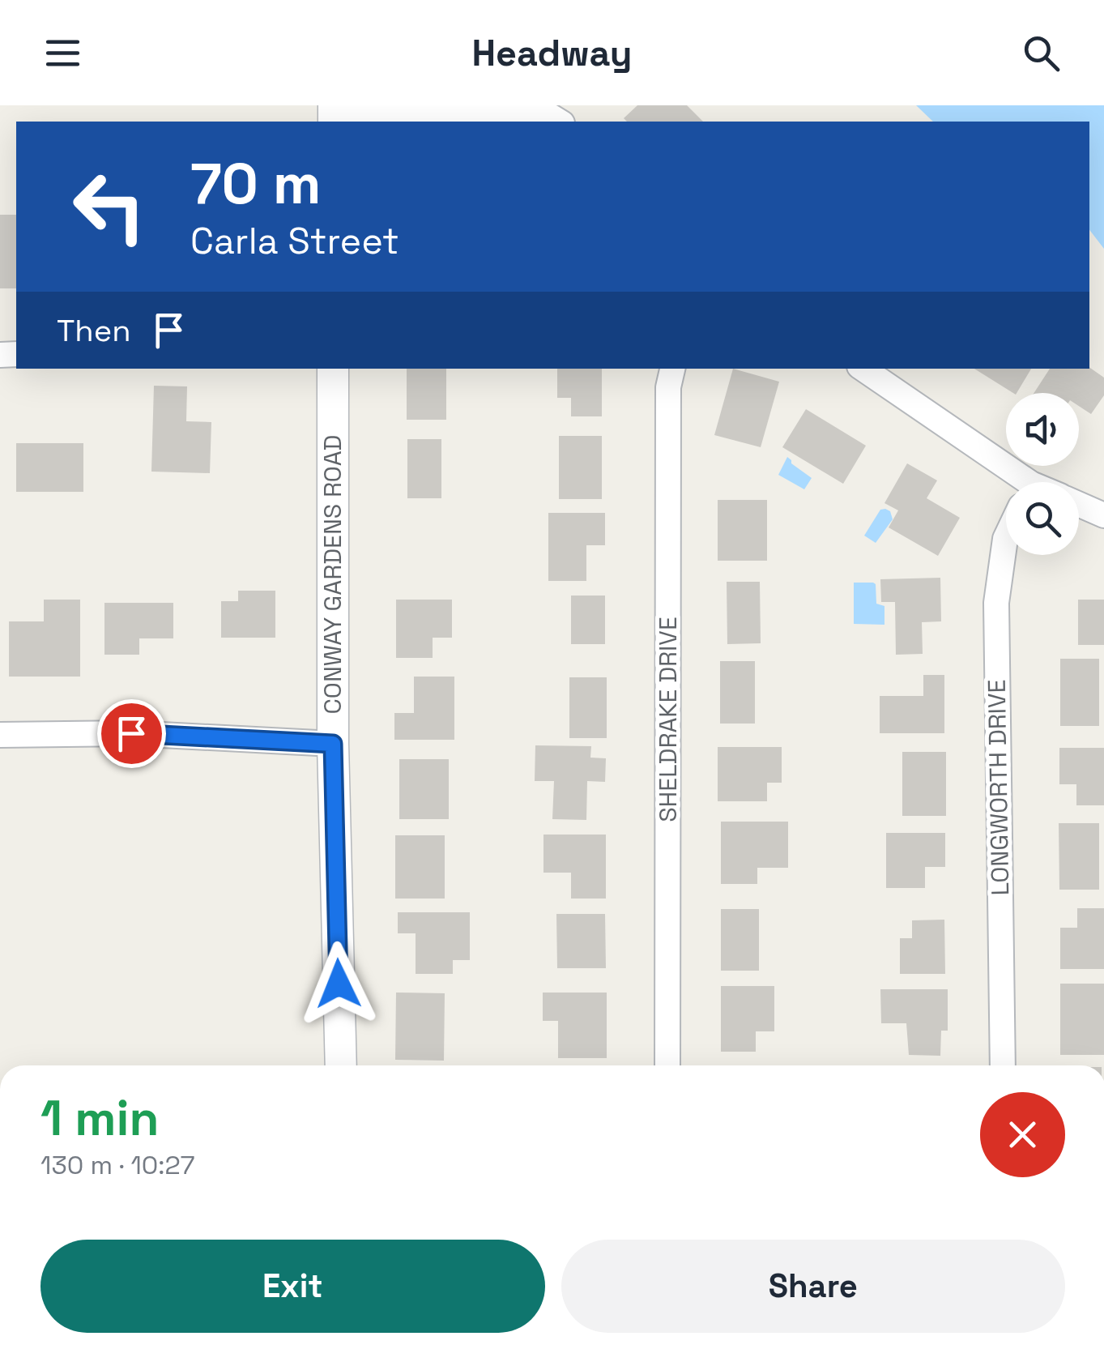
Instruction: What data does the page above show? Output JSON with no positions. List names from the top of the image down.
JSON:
{
  "streets": {
    "street": ["CONWAY GARDENS ROAD", "SHELDRAKE DRIVE", "LONGWORTH DRIVE"]
  },
  "page": {
    "header": "Headway",
    "turn": ["70 m", "Carla Street"],
    "then": "Then",
    "heading": ["1 min", "130 m · 10:27"],
    "buttons": ["Exit", "Share"]
  }
}
